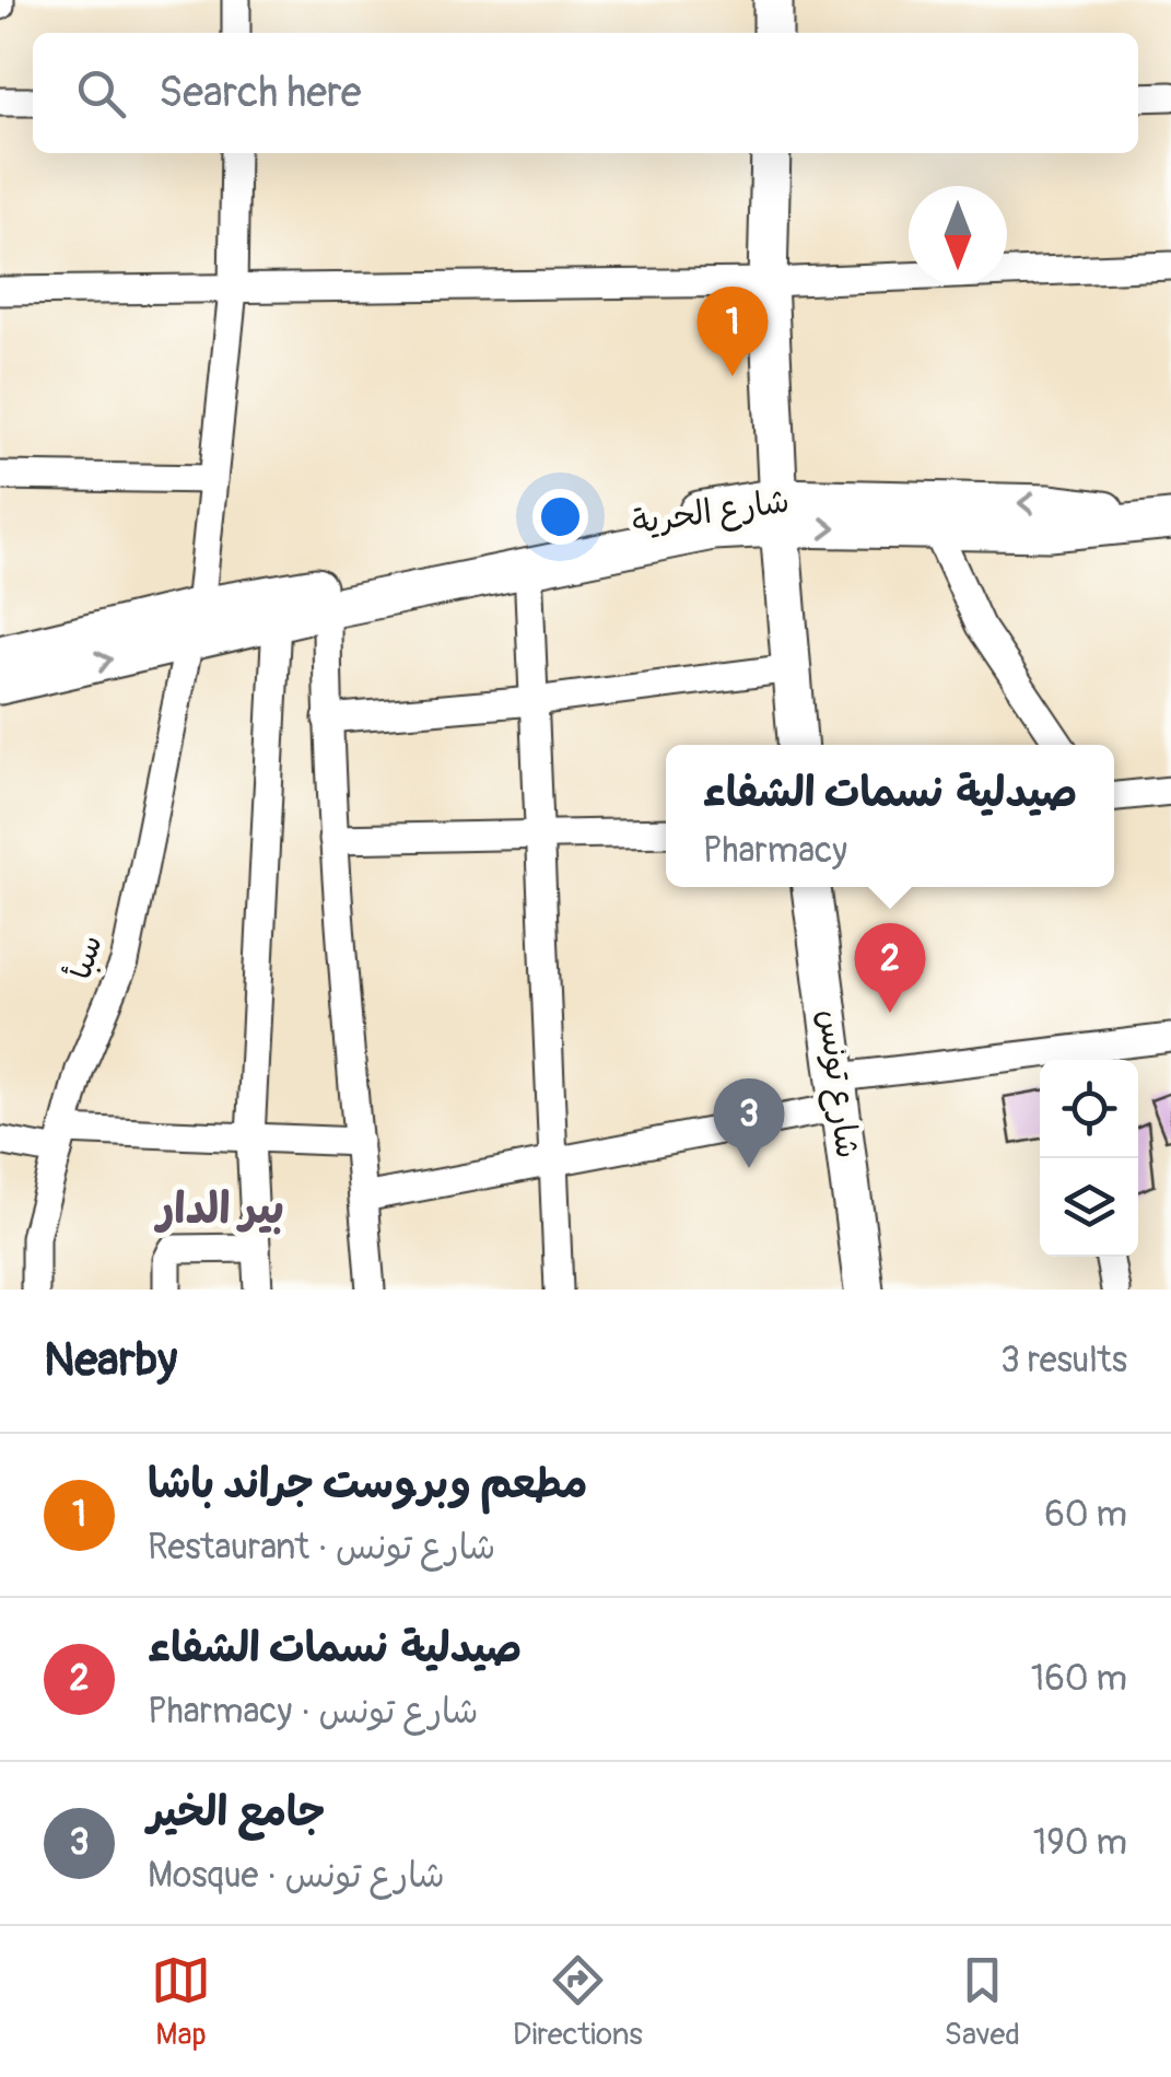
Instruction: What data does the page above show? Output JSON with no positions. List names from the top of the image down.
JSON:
{
  "streets": {
    "street": ["شارع الحرية", "سبأ", "شارع تونس"]
  },
  "crossings": [
    ["شارع الحرية", "سبأ"]
  ],
  "districts": ["بير الدار"],
  "north": "bottom",
  "page": {
    "search": "Search here",
    "pins": ["1", "2", "3"],
    "popup": ["صيدلية نسمات الشفاء", "Pharmacy"],
    "heading": ["Nearby", "3 results"],
    "list": [
      {
        "mark": "1",
        "name": "مطعم وبروست جراند باشا",
        "note": "Restaurant · شارع تونس",
        "value": "60 m"
      },
      {
        "mark": "2",
        "name": "صيدلية نسمات الشفاء",
        "note": "Pharmacy · شارع تونس",
        "value": "160 m"
      },
      {
        "mark": "3",
        "name": "جامع الخير",
        "note": "Mosque · شارع تونس",
        "value": "190 m"
      }
    ],
    "nav": ["Map", "Directions", "Saved"]
  }
}
